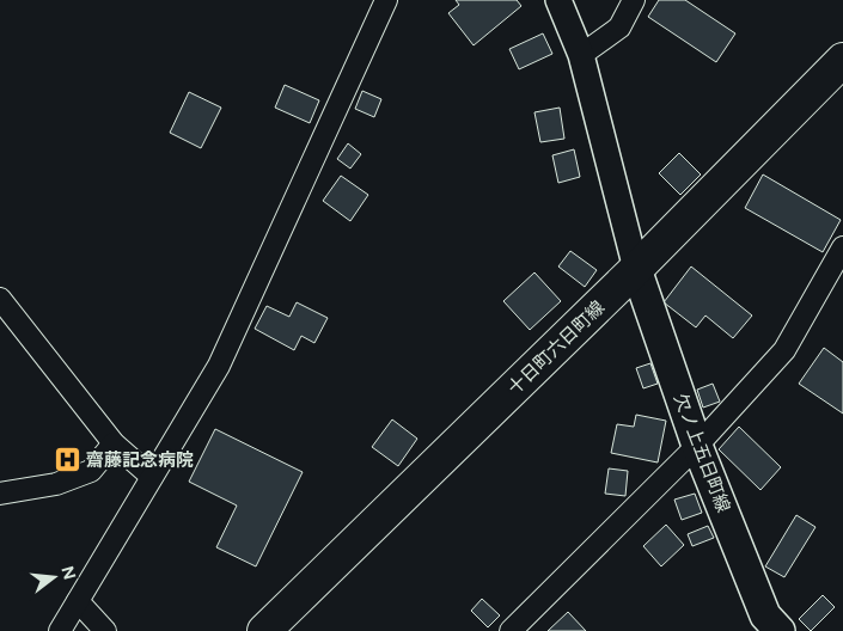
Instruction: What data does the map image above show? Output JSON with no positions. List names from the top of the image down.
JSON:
{
  "streets": {
    "main road": ["十日町六日町線", "欠ノ上五日町線"]
  },
  "crossings": [
    ["十日町六日町線", "欠ノ上五日町線"]
  ],
  "places": {
    "hospital": ["齋藤記念病院"]
  },
  "north": "right"
}
